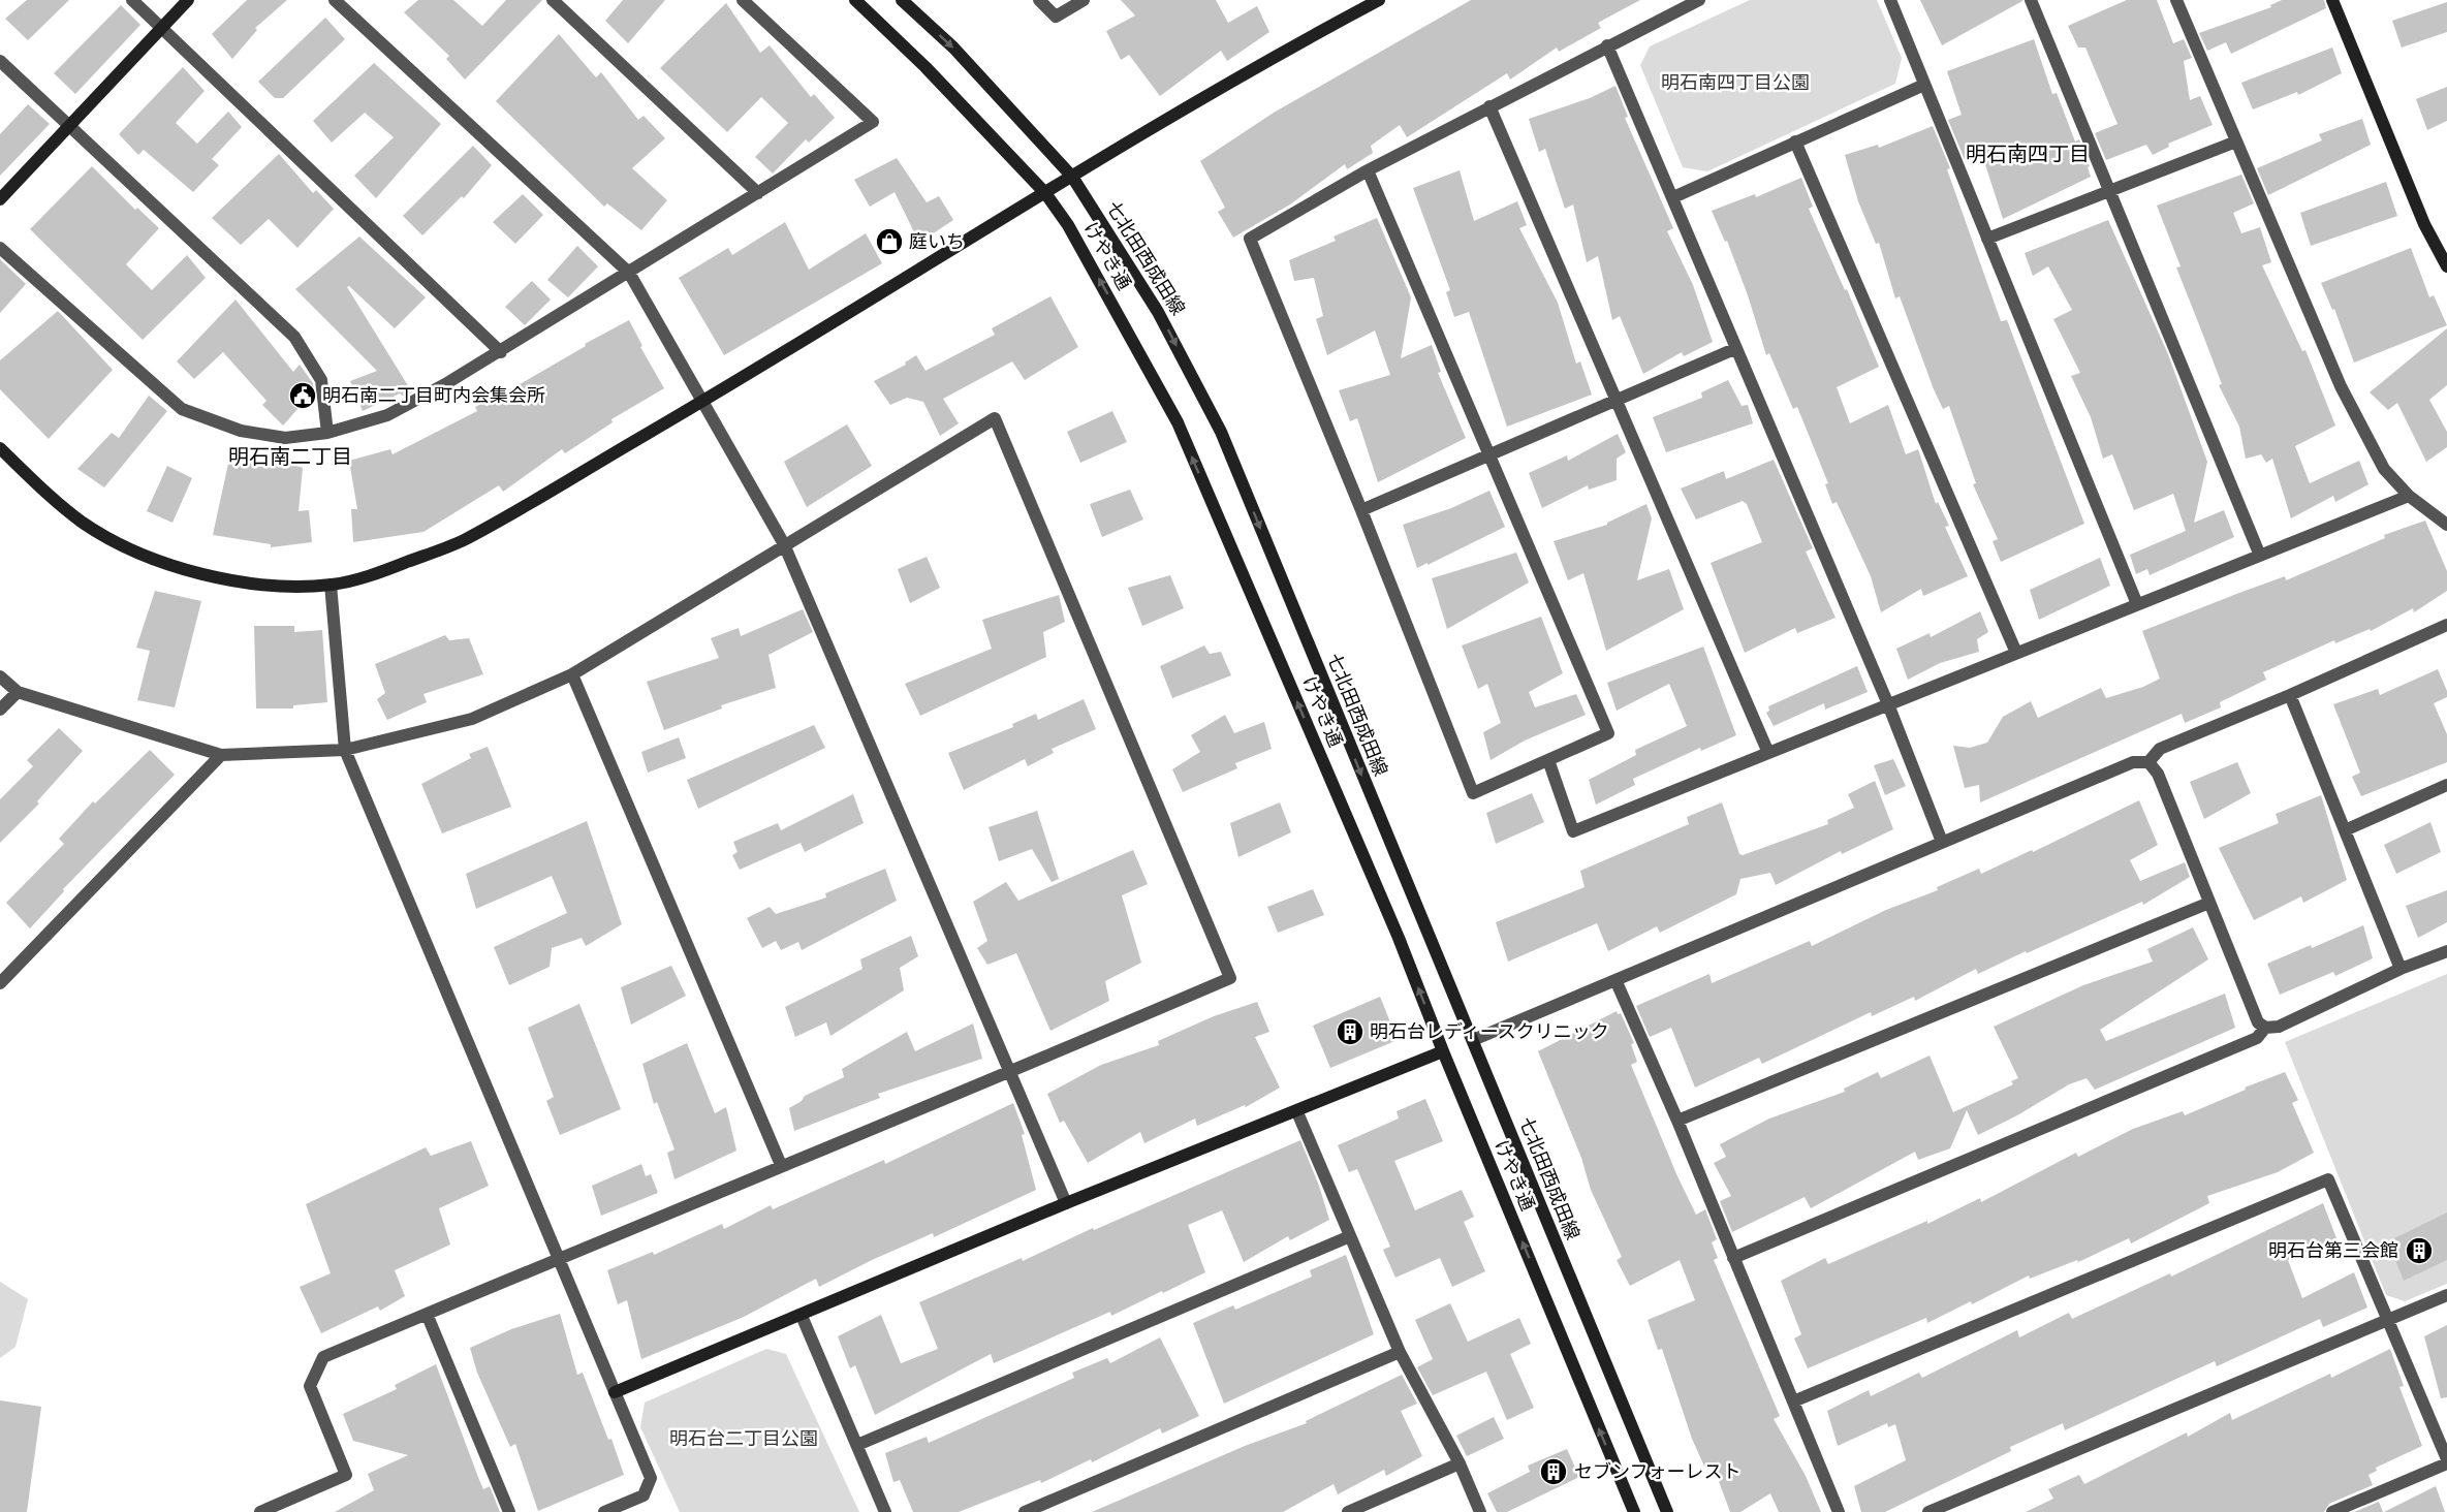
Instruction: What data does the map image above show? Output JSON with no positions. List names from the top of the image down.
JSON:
{
  "streets": {
    "street": ["けやき通", "七北田西成田線"]
  },
  "one_way": ["けやき通", "七北田西成田線"],
  "districts": ["明石南四丁目", "明石南二丁目"],
  "parks": ["明石南四丁目公園", "明石台二丁目公園"],
  "places": {
    "shop": ["庭いち"],
    "public building": ["明石南二丁目町内会集会所"],
    "building": ["明石台レディースクリニック", "明石台第三会館", "セブンフォーレスト"]
  }
}
